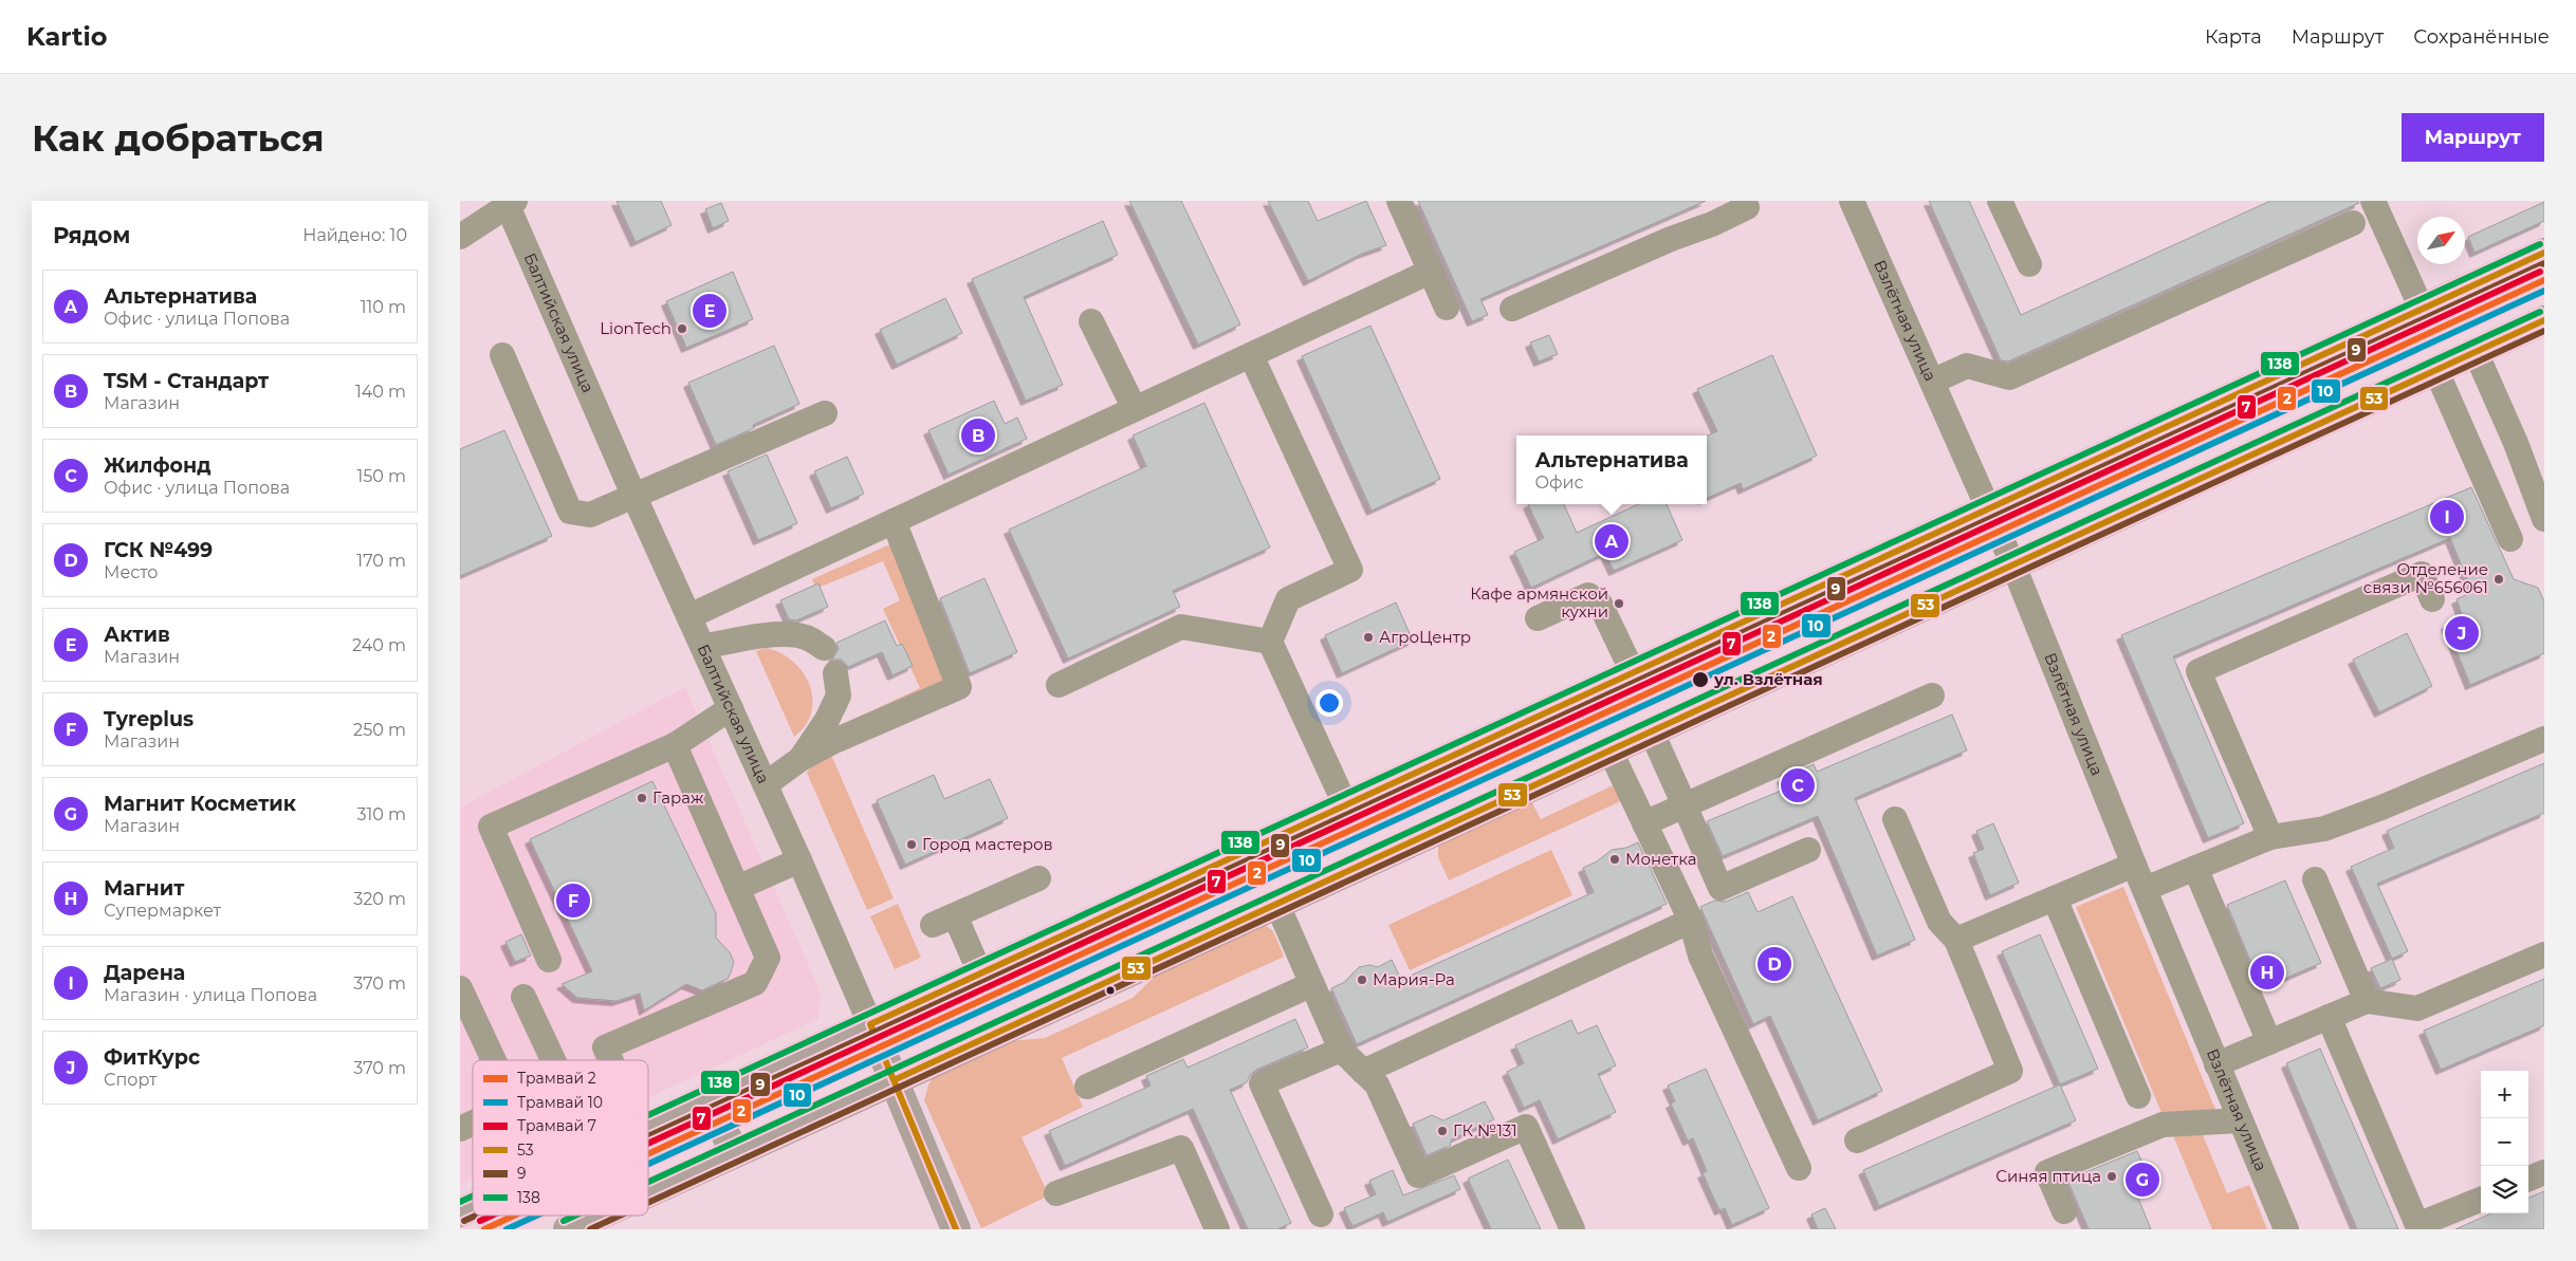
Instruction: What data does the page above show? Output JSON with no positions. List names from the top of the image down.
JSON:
{
  "streets": {
    "main road": ["Балтийская улица"],
    "street": ["Взлётная улица"]
  },
  "places": [
    "LionTech",
    "Отделение связи №656061",
    "Кафе армянской кухни",
    "АгроЦентр",
    "ул. Взлётная",
    "Гараж",
    "Город мастеров",
    "Монетка",
    "Мария-Ра",
    "ГК №131",
    "Синяя птица"
  ],
  "lines": [
    "transit line 138",
    "transit line 53",
    "transit line 9",
    "tram line 7",
    "tram line 2",
    "tram line 10"
  ],
  "legend": [
    "Трамвай 2",
    "Трамвай 10",
    "Трамвай 7",
    "53",
    "9",
    "138"
  ],
  "north": "top right",
  "page": {
    "header": "Kartio",
    "nav": ["Карта", "Маршрут", "Сохранённые"],
    "buttons": "Маршрут",
    "title": "Как добраться",
    "heading": ["Рядом", "Найдено: 10"],
    "list": [
      {
        "mark": "A",
        "name": "Альтернатива",
        "note": "Офис · улица Попова",
        "value": "110 m"
      },
      {
        "mark": "B",
        "name": "TSM - Стандарт",
        "note": "Магазин",
        "value": "140 m"
      },
      {
        "mark": "C",
        "name": "Жилфонд",
        "note": "Офис · улица Попова",
        "value": "150 m"
      },
      {
        "mark": "D",
        "name": "ГСК №499",
        "note": "Место",
        "value": "170 m"
      },
      {
        "mark": "E",
        "name": "Актив",
        "note": "Магазин",
        "value": "240 m"
      },
      {
        "mark": "F",
        "name": "Tyreplus",
        "note": "Магазин",
        "value": "250 m"
      },
      {
        "mark": "G",
        "name": "Магнит Косметик",
        "note": "Магазин",
        "value": "310 m"
      },
      {
        "mark": "H",
        "name": "Магнит",
        "note": "Супермаркет",
        "value": "320 m"
      },
      {
        "mark": "I",
        "name": "Дарена",
        "note": "Магазин · улица Попова",
        "value": "370 m"
      },
      {
        "mark": "J",
        "name": "ФитКурс",
        "note": "Спорт",
        "value": "370 m"
      }
    ],
    "pins": [
      "E",
      "B",
      "I",
      "A",
      "J",
      "C",
      "F",
      "D",
      "H",
      "G"
    ],
    "popup": ["Альтернатива", "Офис"],
    "map_buttons": ["+", "−"]
  }
}
